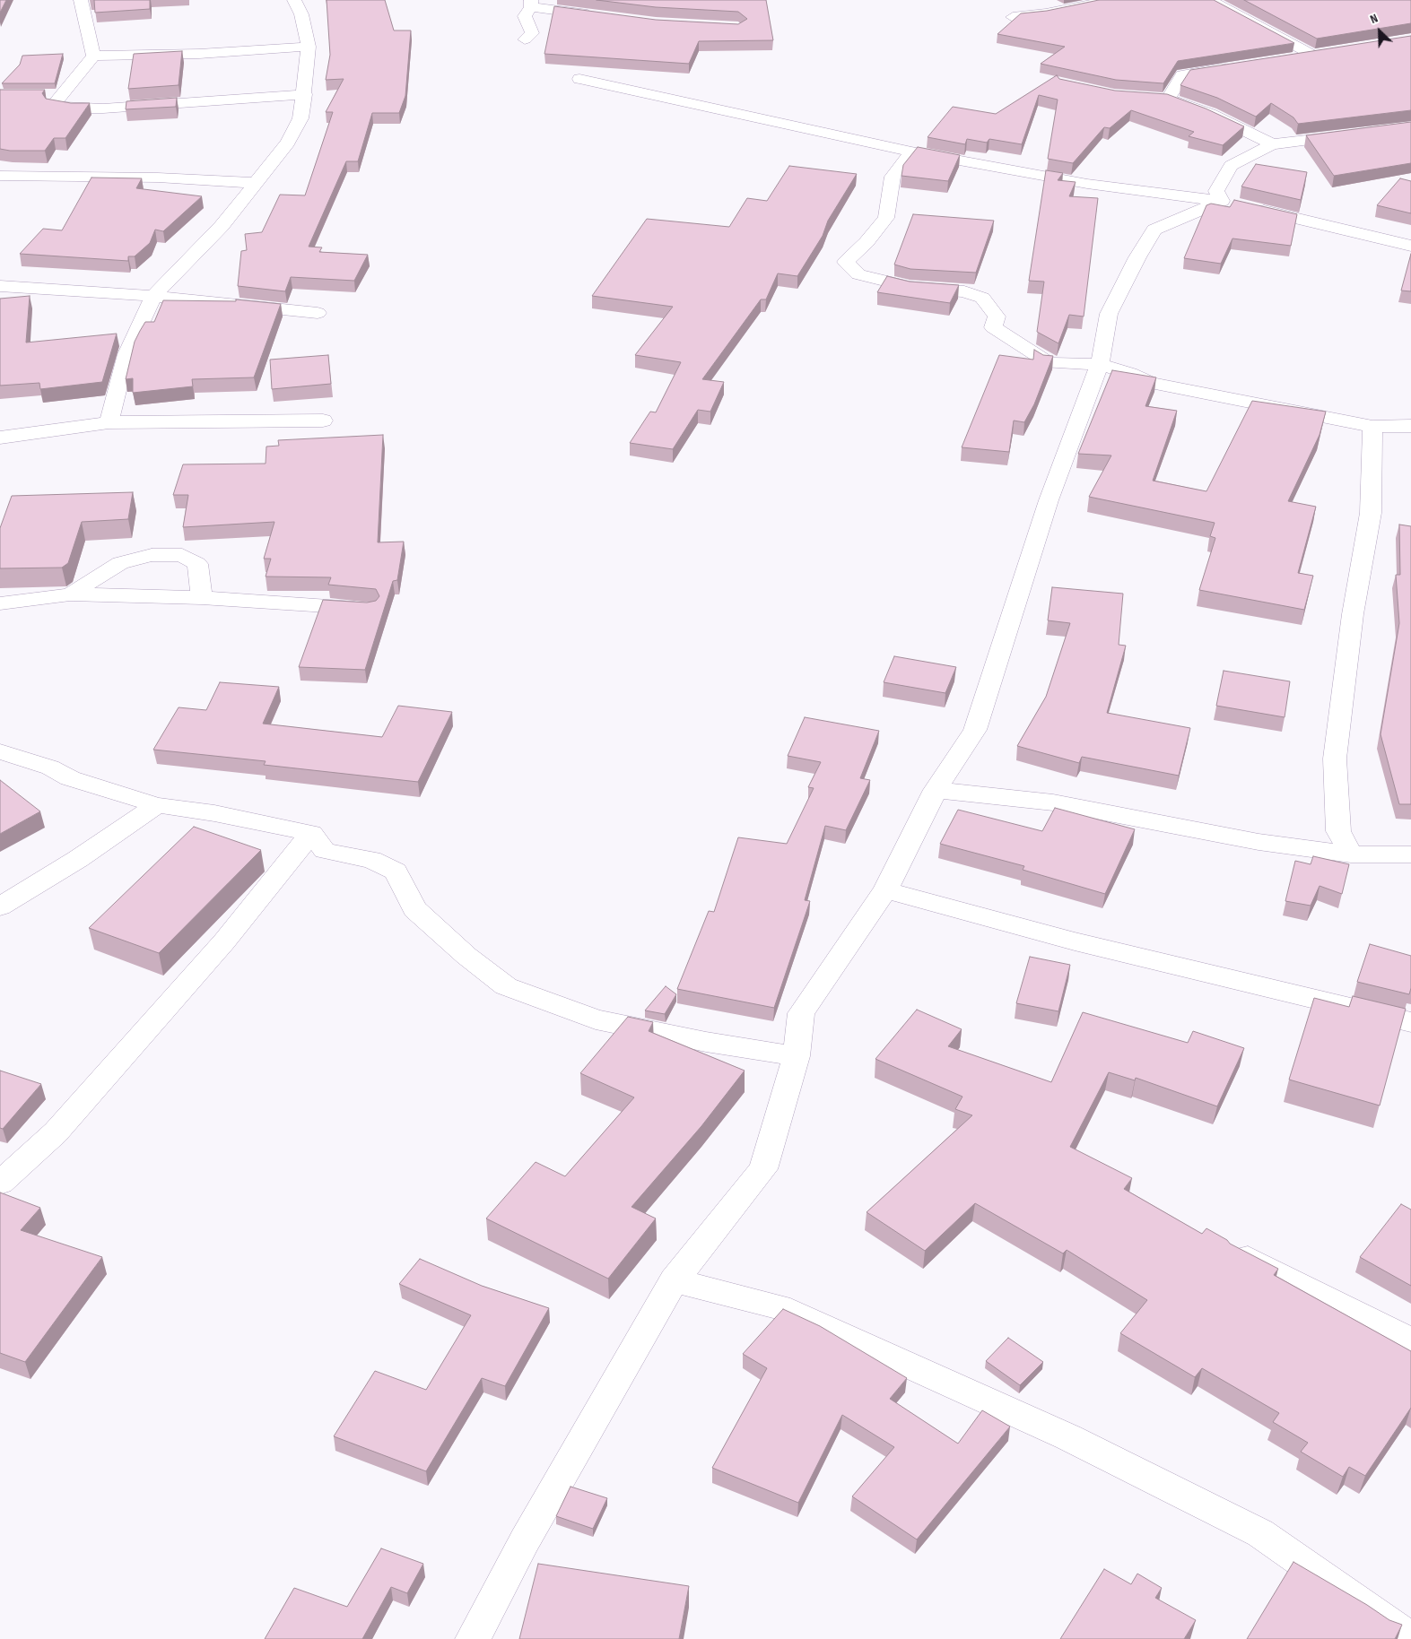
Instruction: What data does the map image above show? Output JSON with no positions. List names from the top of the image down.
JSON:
{
  "north": "top left"
}
